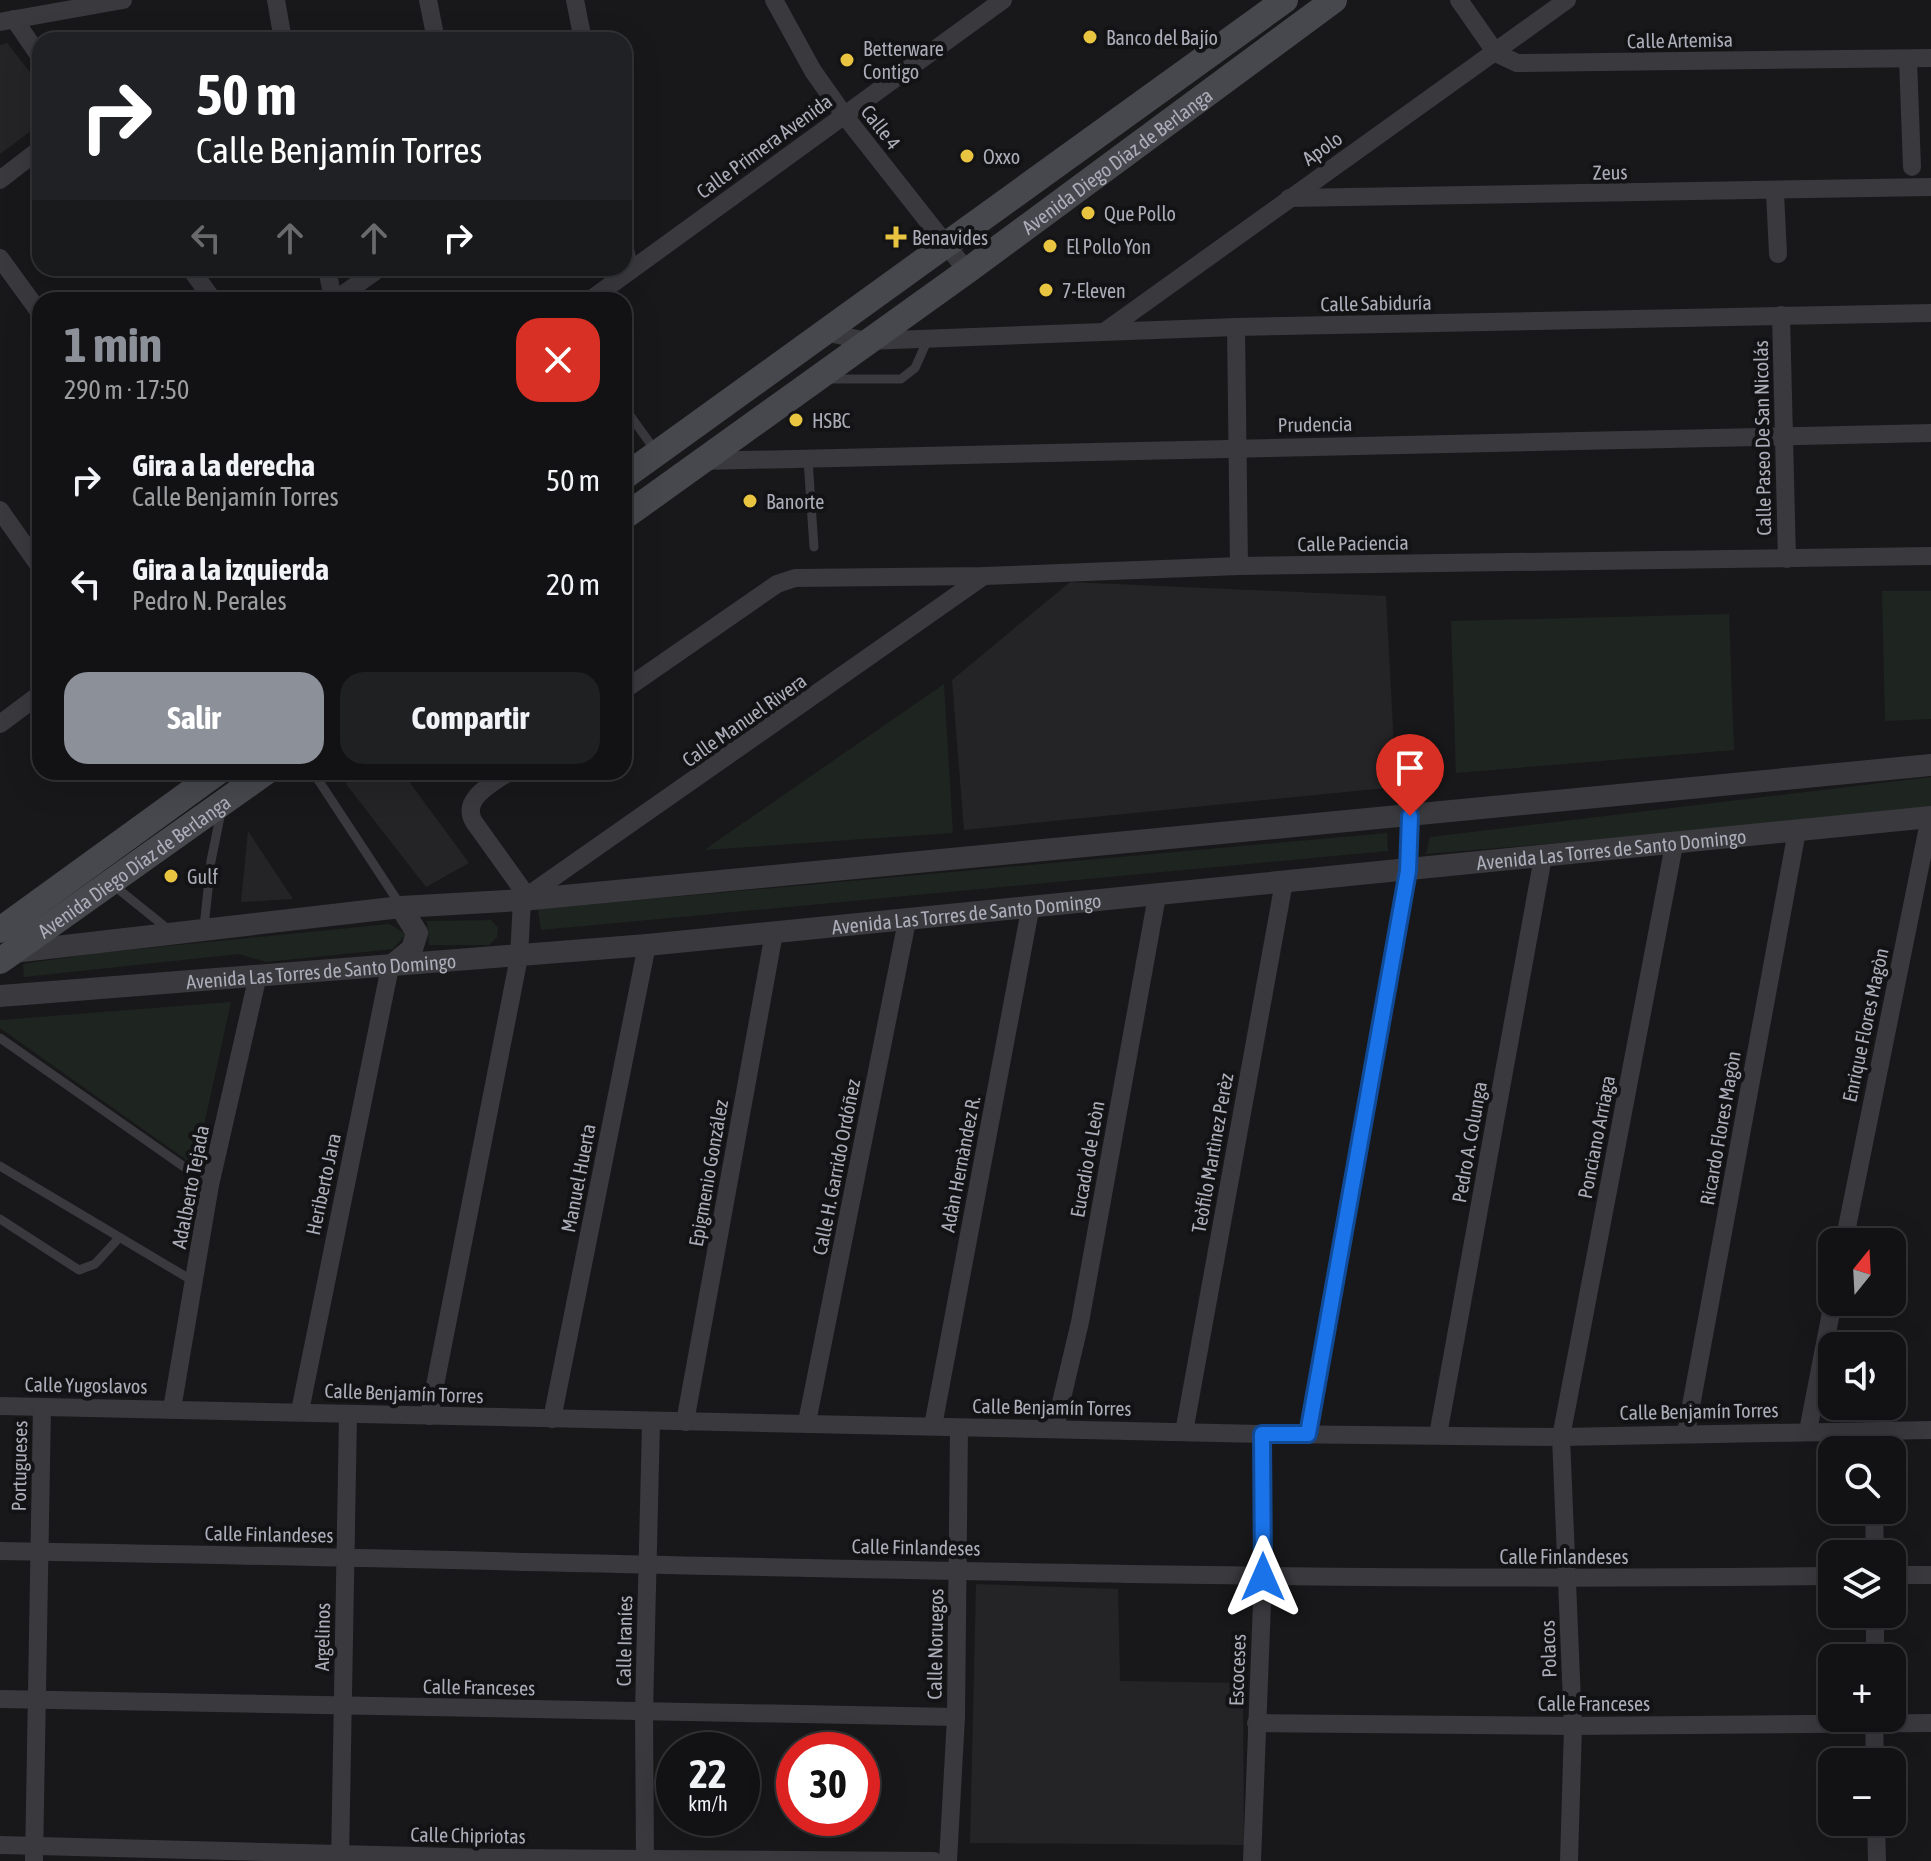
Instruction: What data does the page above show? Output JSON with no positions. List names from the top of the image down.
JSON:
{
  "streets": {
    "main road": ["Avenida Diego Díaz de Berlanga"],
    "street": [
      "Calle Artemisa",
      "Calle 4",
      "Calle Primera Avenida",
      "Apolo",
      "Zeus",
      "Calle Sabiduría",
      "Prudencia",
      "Calle Paseo De San Nicolás",
      "Calle Paciencia",
      "Calle Manuel Rivera",
      "Avenida Las Torres de Santo Domingo",
      "Enrique Flores Magòn",
      "Ricardo Flores Magòn",
      "Ponciano Arriaga",
      "Pedro A. Colunga",
      "Teòfilo Martìnez Perèz",
      "Eucadio de Leòn",
      "Adàn Hernàndez R.",
      "Calle H. Garrido Ordóñez",
      "Epigmenio González",
      "Manuel Huerta",
      "Heriberto Jara",
      "Adalberto Tejada",
      "Calle Yugoslavos",
      "Calle Benjamín Torres",
      "Portugueses",
      "Calle Finlandeses",
      "Argelinos",
      "Calle Iraníes",
      "Calle Noruegos",
      "Polacos",
      "Escoceses",
      "Calle Franceses",
      "Calle Chipriotas"
    ]
  },
  "crossings": [
    ["Calle Artemisa", "Apolo"],
    ["Calle 4", "Calle Primera Avenida"],
    ["Calle 4", "Avenida Diego Díaz de Berlanga"],
    ["Apolo", "Zeus"],
    ["Apolo", "Calle Sabiduría"],
    ["Avenida Diego Díaz de Berlanga", "Calle Sabiduría"],
    ["Avenida Diego Díaz de Berlanga", "Prudencia"],
    ["Calle Sabiduría", "Calle Paseo De San Nicolás"],
    ["Prudencia", "Calle Paseo De San Nicolás"],
    ["Calle Paseo De San Nicolás", "Calle Paciencia"],
    ["Calle Paciencia", "Calle Manuel Rivera"],
    ["Avenida Las Torres de Santo Domingo", "Enrique Flores Magòn"],
    ["Avenida Las Torres de Santo Domingo", "Ricardo Flores Magòn"],
    ["Avenida Las Torres de Santo Domingo", "Ponciano Arriaga"],
    ["Avenida Las Torres de Santo Domingo", "Pedro A. Colunga"],
    ["Avenida Las Torres de Santo Domingo", "Teòfilo Martìnez Perèz"],
    ["Avenida Las Torres de Santo Domingo", "Eucadio de Leòn"],
    ["Avenida Las Torres de Santo Domingo", "Adàn Hernàndez R."],
    ["Avenida Las Torres de Santo Domingo", "Calle H. Garrido Ordóñez"],
    ["Avenida Las Torres de Santo Domingo", "Epigmenio González"],
    ["Avenida Las Torres de Santo Domingo", "Manuel Huerta"],
    ["Avenida Las Torres de Santo Domingo", "Heriberto Jara"],
    ["Avenida Las Torres de Santo Domingo", "Adalberto Tejada"],
    ["Ricardo Flores Magòn", "Calle Benjamín Torres"],
    ["Ponciano Arriaga", "Calle Benjamín Torres"],
    ["Ponciano Arriaga", "Polacos"],
    ["Pedro A. Colunga", "Calle Benjamín Torres"],
    ["Teòfilo Martìnez Perèz", "Calle Benjamín Torres"],
    ["Eucadio de Leòn", "Calle Benjamín Torres"],
    ["Adàn Hernàndez R.", "Calle Benjamín Torres"],
    ["Calle H. Garrido Ordóñez", "Calle Benjamín Torres"],
    ["Epigmenio González", "Calle Benjamín Torres"],
    ["Manuel Huerta", "Calle Benjamín Torres"],
    ["Heriberto Jara", "Calle Benjamín Torres"],
    ["Adalberto Tejada", "Calle Yugoslavos"],
    ["Adalberto Tejada", "Calle Benjamín Torres"],
    ["Calle Yugoslavos", "Calle Benjamín Torres"],
    ["Calle Yugoslavos", "Portugueses"],
    ["Calle Benjamín Torres", "Argelinos"],
    ["Calle Benjamín Torres", "Calle Iraníes"],
    ["Calle Benjamín Torres", "Calle Noruegos"],
    ["Calle Benjamín Torres", "Polacos"],
    ["Calle Benjamín Torres", "Escoceses"],
    ["Portugueses", "Calle Finlandeses"],
    ["Portugueses", "Calle Franceses"],
    ["Portugueses", "Calle Chipriotas"],
    ["Calle Finlandeses", "Argelinos"],
    ["Calle Finlandeses", "Calle Iraníes"],
    ["Calle Finlandeses", "Calle Noruegos"],
    ["Calle Finlandeses", "Polacos"],
    ["Calle Finlandeses", "Escoceses"],
    ["Argelinos", "Calle Franceses"],
    ["Argelinos", "Calle Chipriotas"],
    ["Calle Iraníes", "Calle Franceses"],
    ["Calle Iraníes", "Calle Chipriotas"],
    ["Calle Noruegos", "Calle Franceses"],
    ["Polacos", "Calle Franceses"],
    ["Escoceses", "Calle Franceses"]
  ],
  "places": {
    "other": [
      "Banco del Bajío",
      "Betterware Contigo",
      "Oxxo",
      "Que Pollo",
      "El Pollo Yon",
      "7-Eleven",
      "HSBC",
      "Banorte",
      "Gulf"
    ],
    "health": ["Benavides"]
  },
  "north": "top",
  "page": {
    "turn": ["50 m", "Calle Benjamín Torres"],
    "heading": ["1 min", "290 m · 17:50"],
    "list": [
      {
        "name": "Gira a la derecha",
        "note": "Calle Benjamín Torres",
        "value": "50 m"
      },
      {
        "name": "Gira a la izquierda",
        "note": "Pedro N. Perales",
        "value": "20 m"
      }
    ],
    "buttons": ["Salir", "Compartir"],
    "map_buttons": ["+", "−"],
    "speed": "22 km/h",
    "limit": "30"
  }
}
